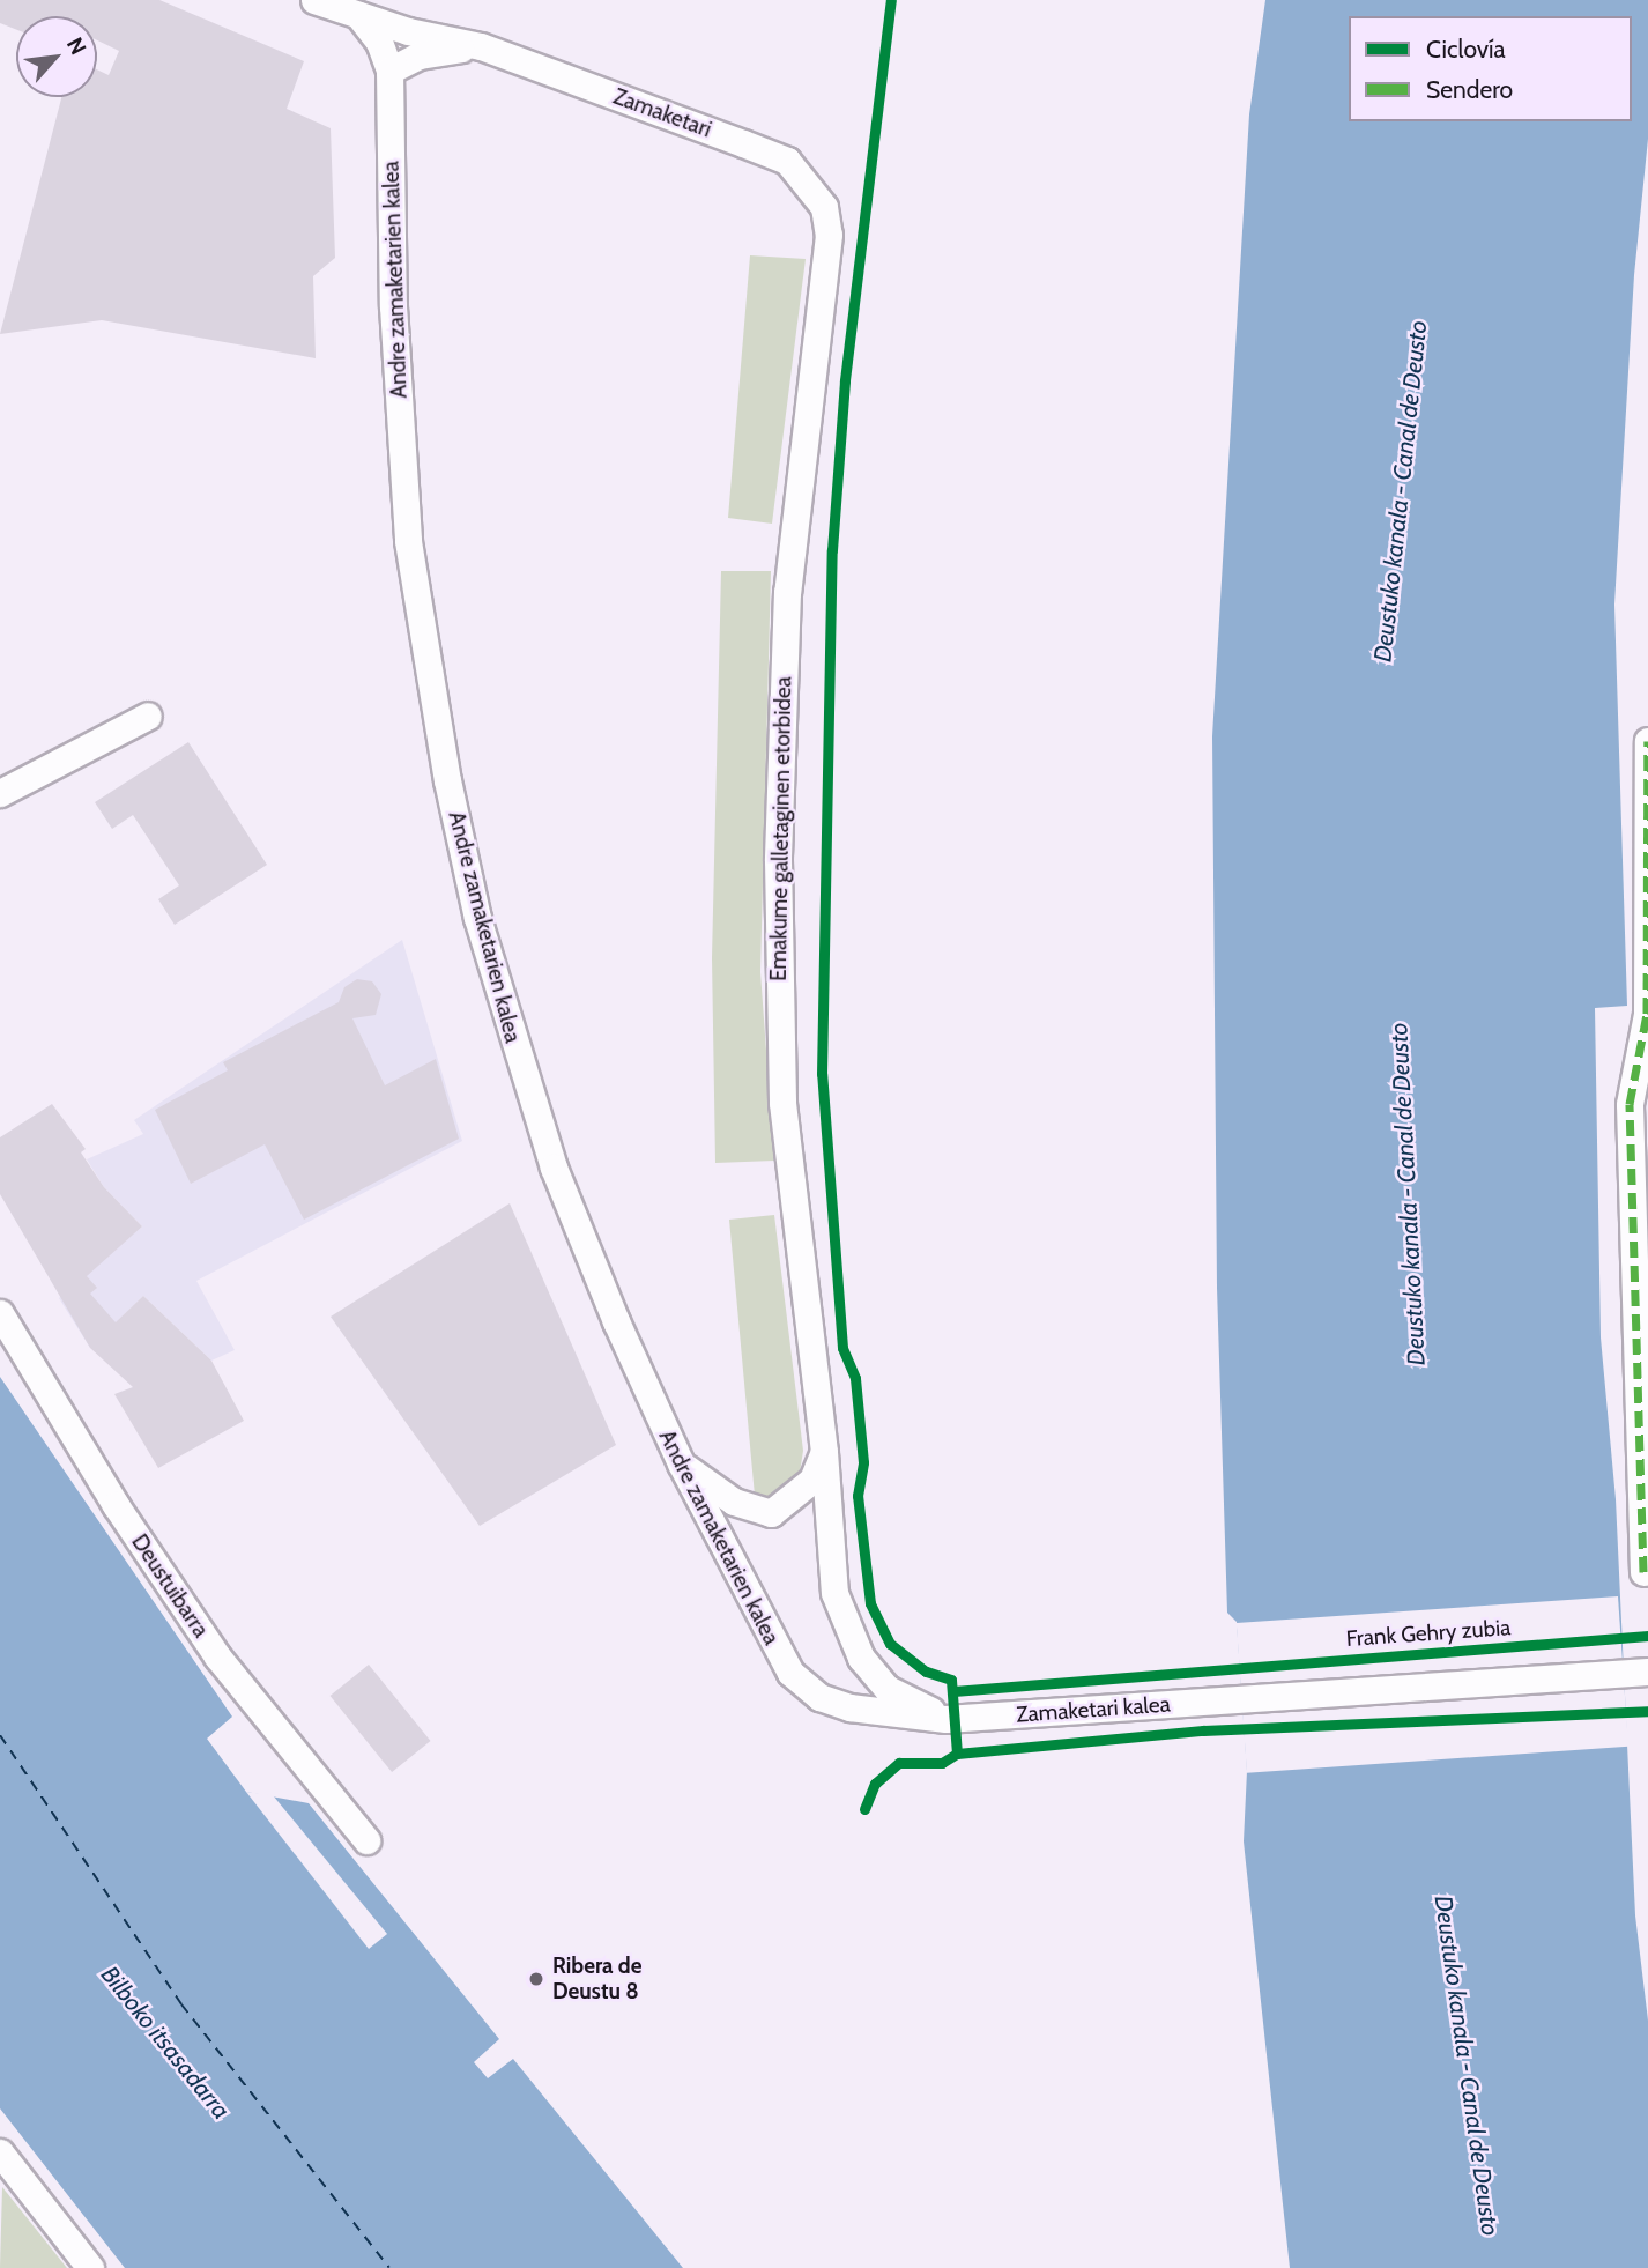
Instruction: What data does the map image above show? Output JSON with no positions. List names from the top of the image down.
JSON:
{
  "streets": {
    "street": [
      "Zamaketari",
      "Andre zamaketarien kalea",
      "Emakume galletaginen etorbidea",
      "Deustuibarra",
      "Zamaketari kalea"
    ],
    "cycle path": ["Frank Gehry zubia"]
  },
  "crossings": [
    ["Zamaketari", "Andre zamaketarien kalea"],
    ["Zamaketari", "Emakume galletaginen etorbidea"],
    ["Andre zamaketarien kalea", "Emakume galletaginen etorbidea"],
    ["Andre zamaketarien kalea", "Zamaketari kalea"],
    ["Emakume galletaginen etorbidea", "Zamaketari kalea"]
  ],
  "water": ["Deustuko kanala - Canal de Deusto", "Bilboko itsasadarra"],
  "places": ["Ribera de Deustu 8"],
  "legend": ["Ciclovía", "Sendero"],
  "north": "top right"
}
